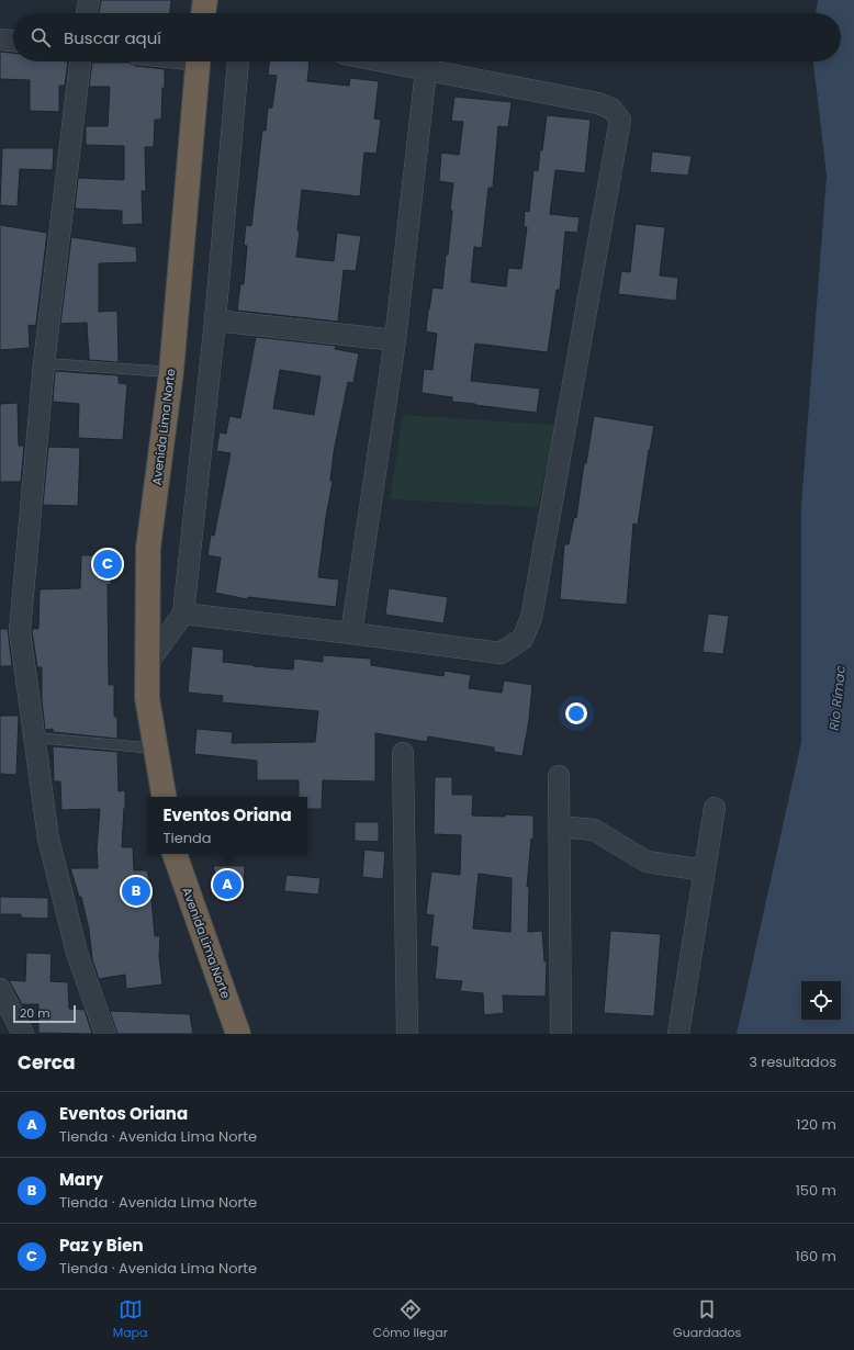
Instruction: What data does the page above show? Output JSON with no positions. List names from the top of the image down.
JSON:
{
  "streets": {
    "highway": ["Avenida Lima Norte"]
  },
  "water": ["Río Rímac"],
  "scale_bar": "20 m",
  "page": {
    "search": "Buscar aquí",
    "pins": ["C", "A", "B"],
    "popup": ["Eventos Oriana", "Tienda"],
    "scale": "20 m",
    "heading": ["Cerca", "3 resultados"],
    "list": [
      {
        "mark": "A",
        "name": "Eventos Oriana",
        "note": "Tienda · Avenida Lima Norte",
        "value": "120 m"
      },
      {
        "mark": "B",
        "name": "Mary",
        "note": "Tienda · Avenida Lima Norte",
        "value": "150 m"
      },
      {
        "mark": "C",
        "name": "Paz y Bien",
        "note": "Tienda · Avenida Lima Norte",
        "value": "160 m"
      }
    ],
    "nav": ["Mapa", "Cómo llegar", "Guardados"]
  }
}
